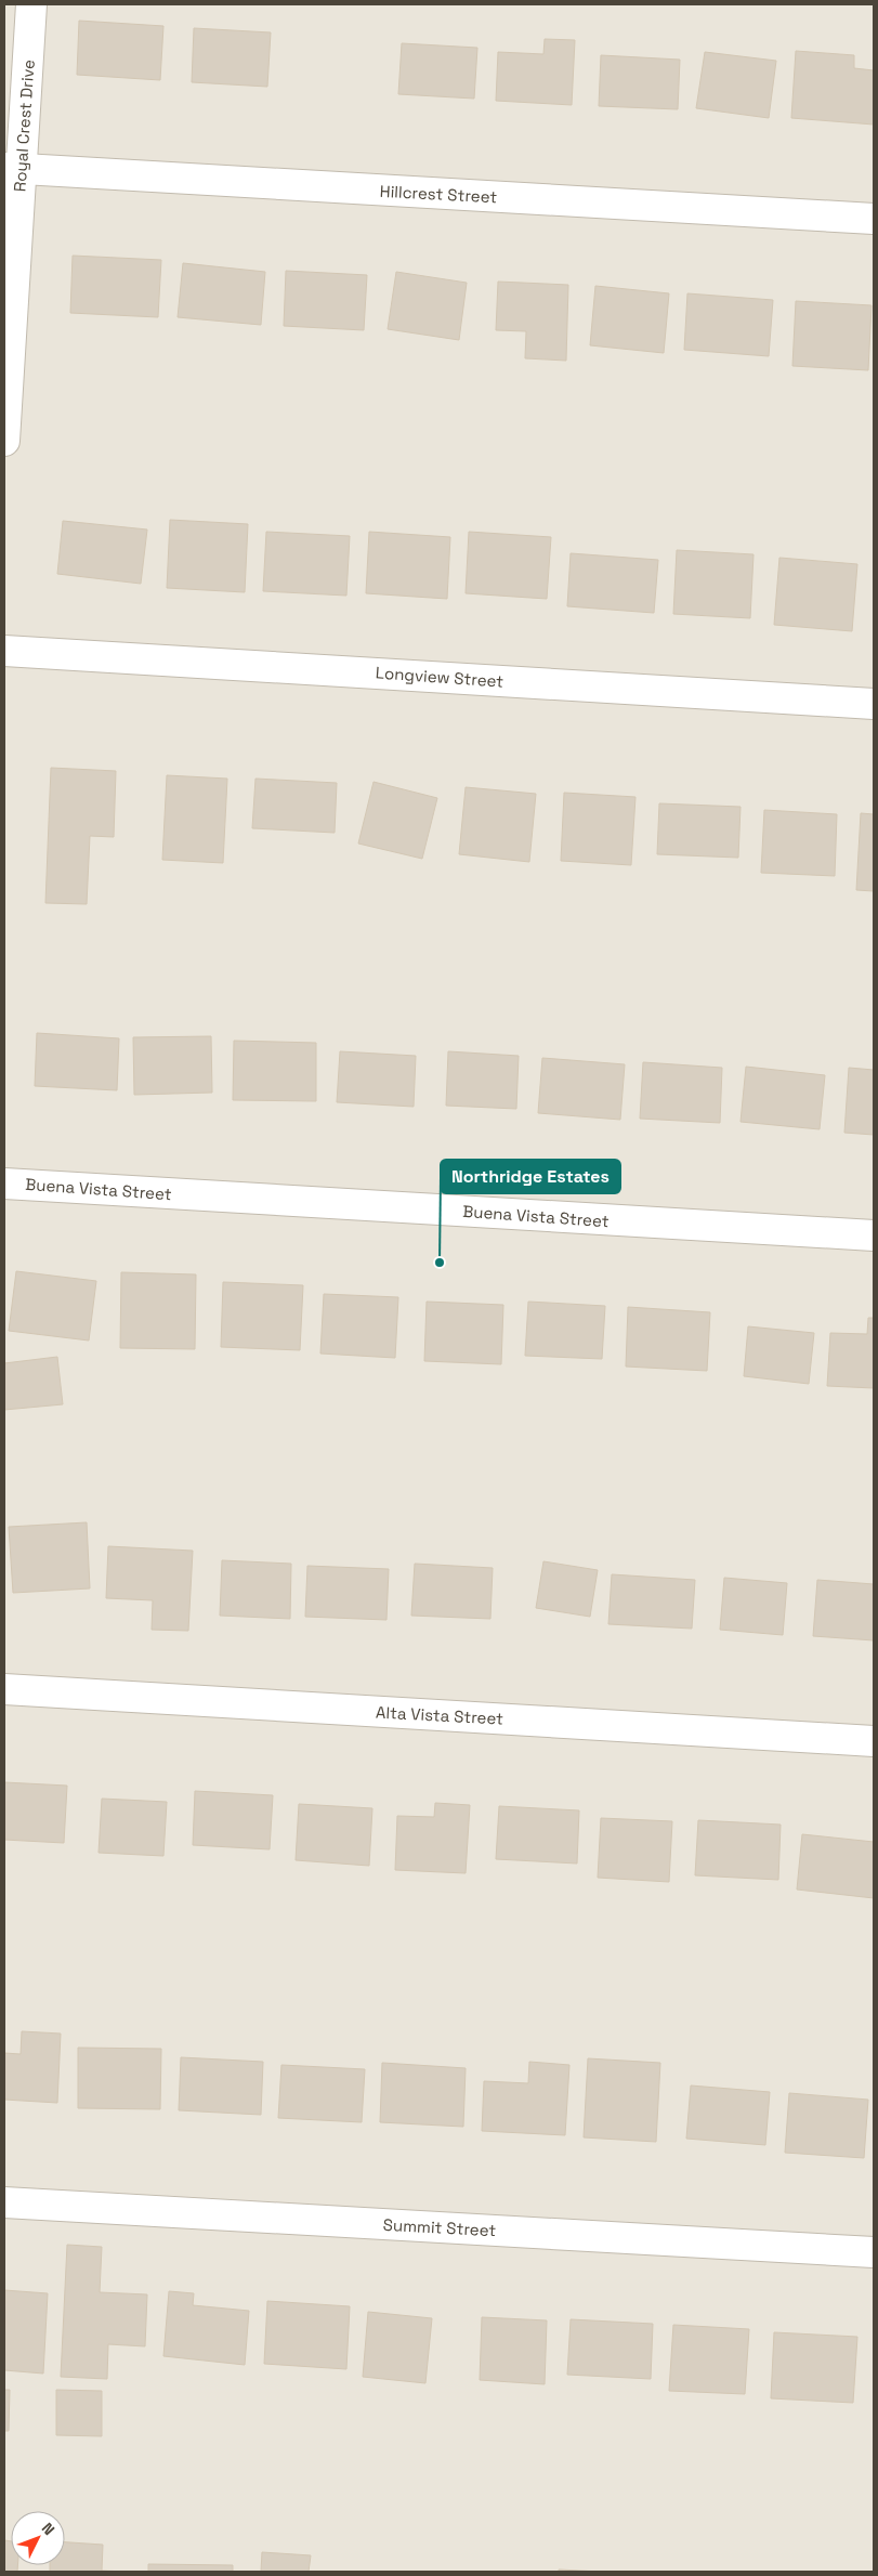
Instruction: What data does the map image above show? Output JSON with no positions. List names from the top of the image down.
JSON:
{
  "streets": {
    "street": [
      "Royal Crest Drive",
      "Hillcrest Street",
      "Longview Street",
      "Buena Vista Street",
      "Alta Vista Street",
      "Summit Street"
    ]
  },
  "crossings": [
    ["Royal Crest Drive", "Hillcrest Street"]
  ],
  "places": ["Northridge Estates"],
  "north": "top right"
}
